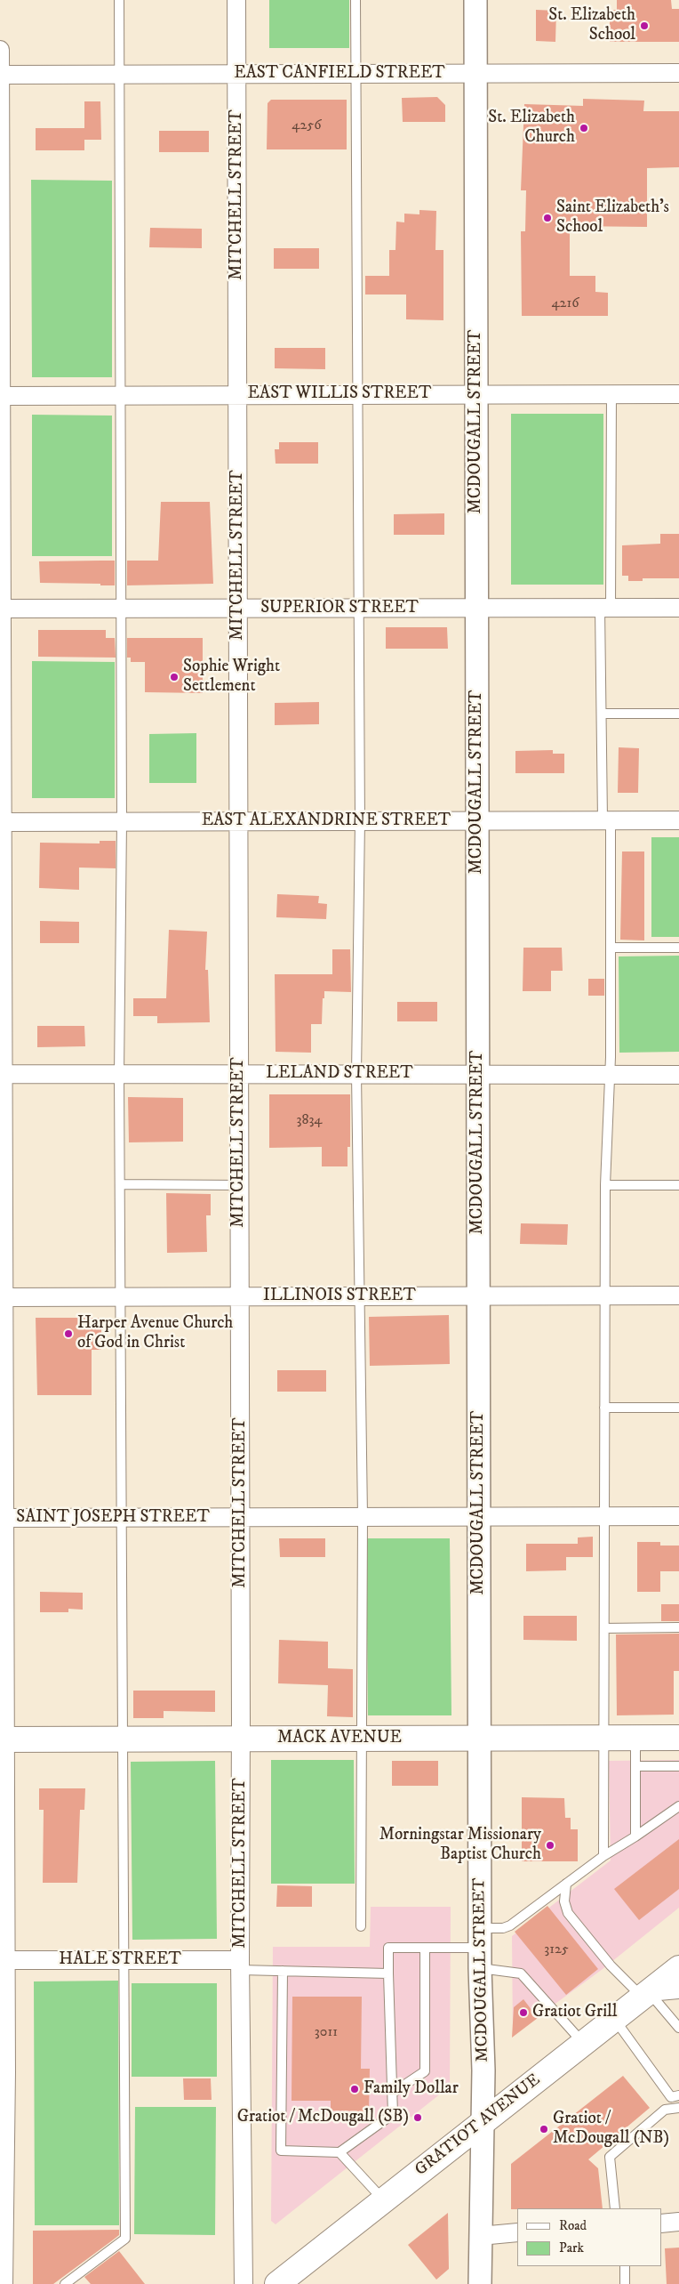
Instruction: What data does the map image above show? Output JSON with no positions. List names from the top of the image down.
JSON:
{
  "streets": {
    "main road": ["MACK AVENUE", "GRATIOT AVENUE"],
    "street": [
      "EAST CANFIELD STREET",
      "MITCHELL STREET",
      "EAST WILLIS STREET",
      "MCDOUGALL STREET",
      "SUPERIOR STREET",
      "EAST ALEXANDRINE STREET",
      "LELAND STREET",
      "ILLINOIS STREET",
      "SAINT JOSEPH STREET",
      "HALE STREET"
    ]
  },
  "crossings": [
    ["EAST CANFIELD STREET", "MITCHELL STREET"],
    ["EAST CANFIELD STREET", "MCDOUGALL STREET"],
    ["MITCHELL STREET", "EAST WILLIS STREET"],
    ["MITCHELL STREET", "SUPERIOR STREET"],
    ["MITCHELL STREET", "EAST ALEXANDRINE STREET"],
    ["MITCHELL STREET", "LELAND STREET"],
    ["MITCHELL STREET", "ILLINOIS STREET"],
    ["MITCHELL STREET", "SAINT JOSEPH STREET"],
    ["MITCHELL STREET", "MACK AVENUE"],
    ["MITCHELL STREET", "HALE STREET"],
    ["EAST WILLIS STREET", "MCDOUGALL STREET"],
    ["MCDOUGALL STREET", "SUPERIOR STREET"],
    ["MCDOUGALL STREET", "EAST ALEXANDRINE STREET"],
    ["MCDOUGALL STREET", "LELAND STREET"],
    ["MCDOUGALL STREET", "ILLINOIS STREET"],
    ["MCDOUGALL STREET", "SAINT JOSEPH STREET"],
    ["MCDOUGALL STREET", "MACK AVENUE"],
    ["MCDOUGALL STREET", "GRATIOT AVENUE"]
  ],
  "places": [
    "St. Elizabeth School",
    "St. Elizabeth Church",
    "Saint Elizabeth's School",
    "Sophie Wright Settlement",
    "Harper Avenue Church of God in Christ",
    "Morningstar Missionary Baptist Church",
    "Gratiot Grill",
    "Family Dollar",
    "Gratiot / McDougall (SB)",
    "Gratiot / McDougall (NB)"
  ],
  "house_numbers": [
    "4256",
    "4216",
    "3834",
    "3125",
    "3011"
  ],
  "legend": ["Road", "Park"]
}
